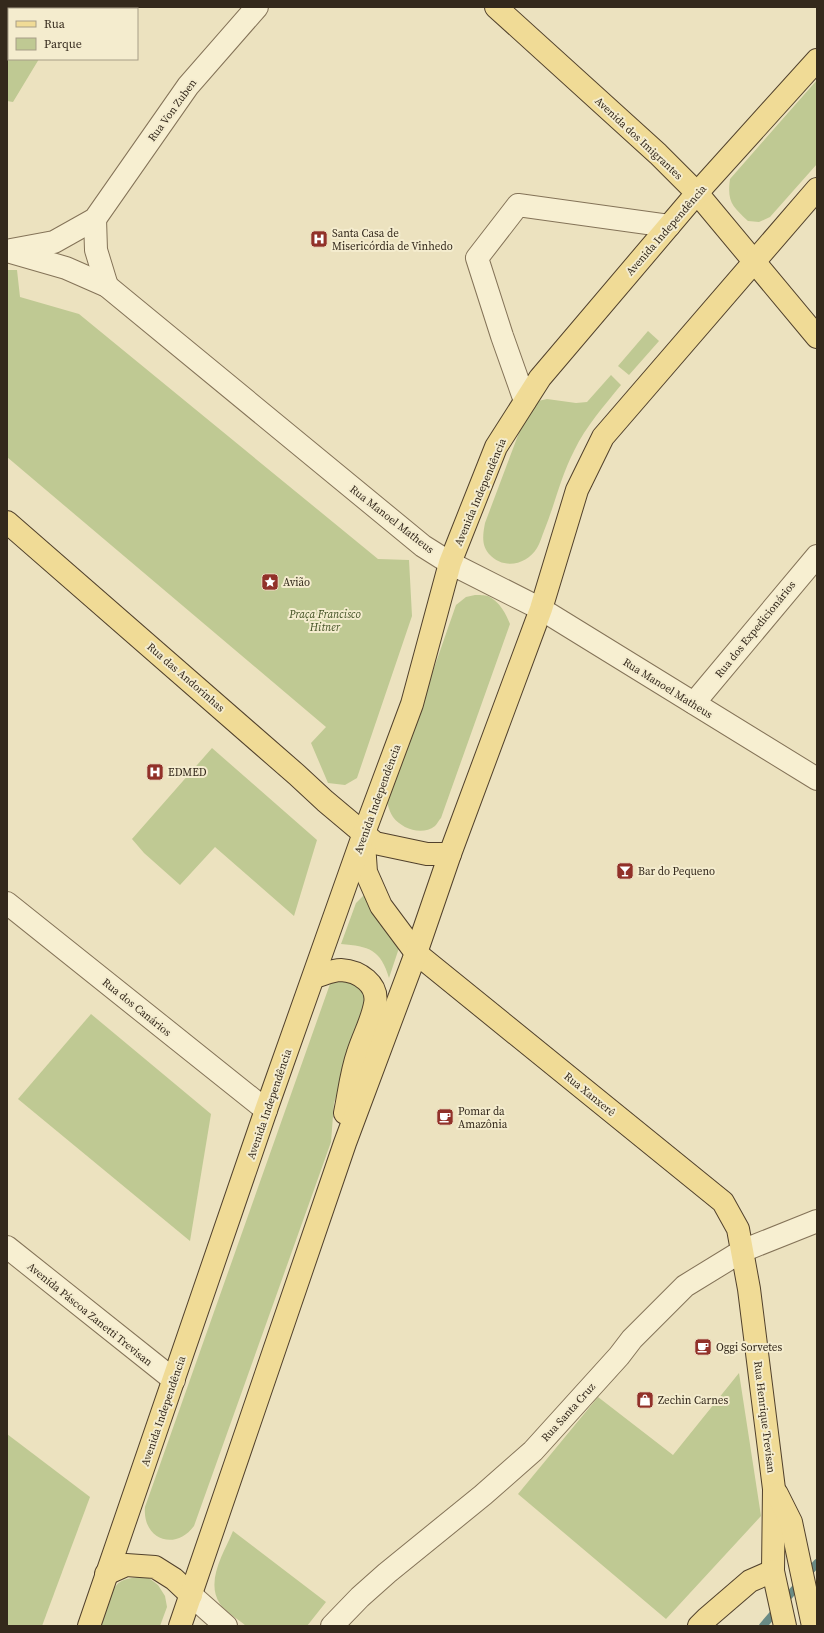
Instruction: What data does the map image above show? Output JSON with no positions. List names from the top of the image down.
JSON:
{
  "streets": {
    "main road": [
      "Avenida dos Imigrantes",
      "Avenida Independência",
      "Rua das Andorinhas",
      "Rua Xanxerê",
      "Rua Henrique Trevisan"
    ],
    "street": [
      "Rua Von Zuben",
      "Rua Manoel Matheus",
      "Rua dos Expedicionários",
      "Rua dos Canários",
      "Avenida Páscoa Zanetti Trevisan",
      "Rua Santa Cruz"
    ]
  },
  "crossings": [
    ["Rua Von Zuben", "Rua Manoel Matheus"],
    ["Avenida dos Imigrantes", "Avenida Independência"],
    ["Avenida Independência", "Rua Manoel Matheus"],
    ["Avenida Independência", "Rua das Andorinhas"],
    ["Avenida Independência", "Rua dos Canários"],
    ["Avenida Independência", "Rua Xanxerê"],
    ["Avenida Independência", "Avenida Páscoa Zanetti Trevisan"],
    ["Rua Manoel Matheus", "Rua dos Expedicionários"],
    ["Rua das Andorinhas", "Rua Xanxerê"],
    ["Rua Xanxerê", "Rua Santa Cruz"],
    ["Rua Xanxerê", "Rua Henrique Trevisan"],
    ["Rua Santa Cruz", "Rua Henrique Trevisan"]
  ],
  "parks": ["Praça Francisco Hitner"],
  "places": {
    "hospital": ["Santa Casa de Misericórdia de Vinhedo", "EDMED"],
    "place": ["Avião"],
    "bar": ["Bar do Pequeno"],
    "cafe": ["Pomar da Amazônia", "Oggi Sorvetes"],
    "shop": ["Zechin Carnes"]
  },
  "legend": ["Rua", "Parque"]
}
